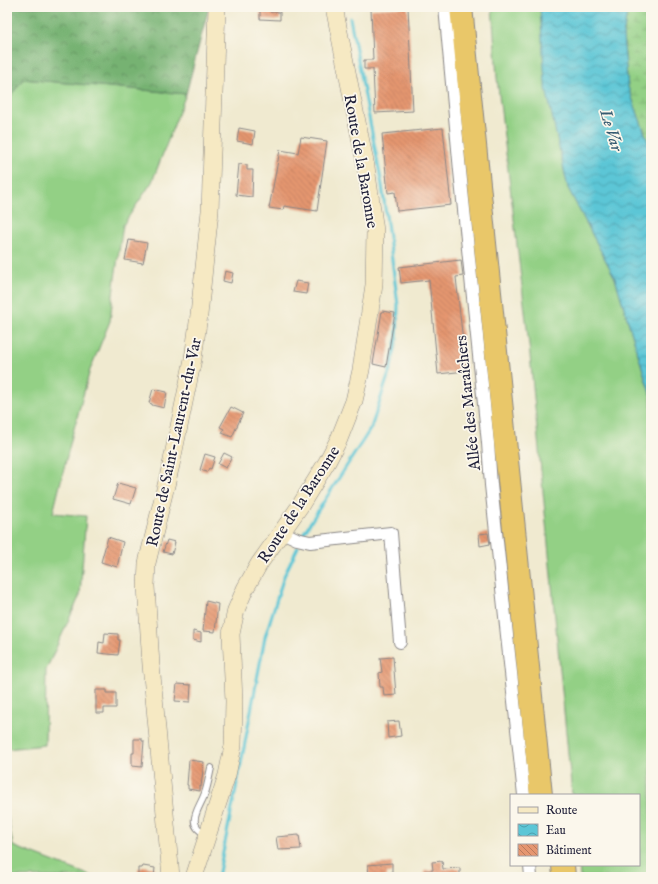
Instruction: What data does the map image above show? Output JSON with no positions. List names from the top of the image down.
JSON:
{
  "streets": {
    "main road": ["Route de la Baronne", "Route de Saint-Laurent-du-Var"],
    "street": ["Allée des Maraîchers"]
  },
  "water": ["Le Var"],
  "legend": ["Route", "Eau", "Bâtiment"]
}
